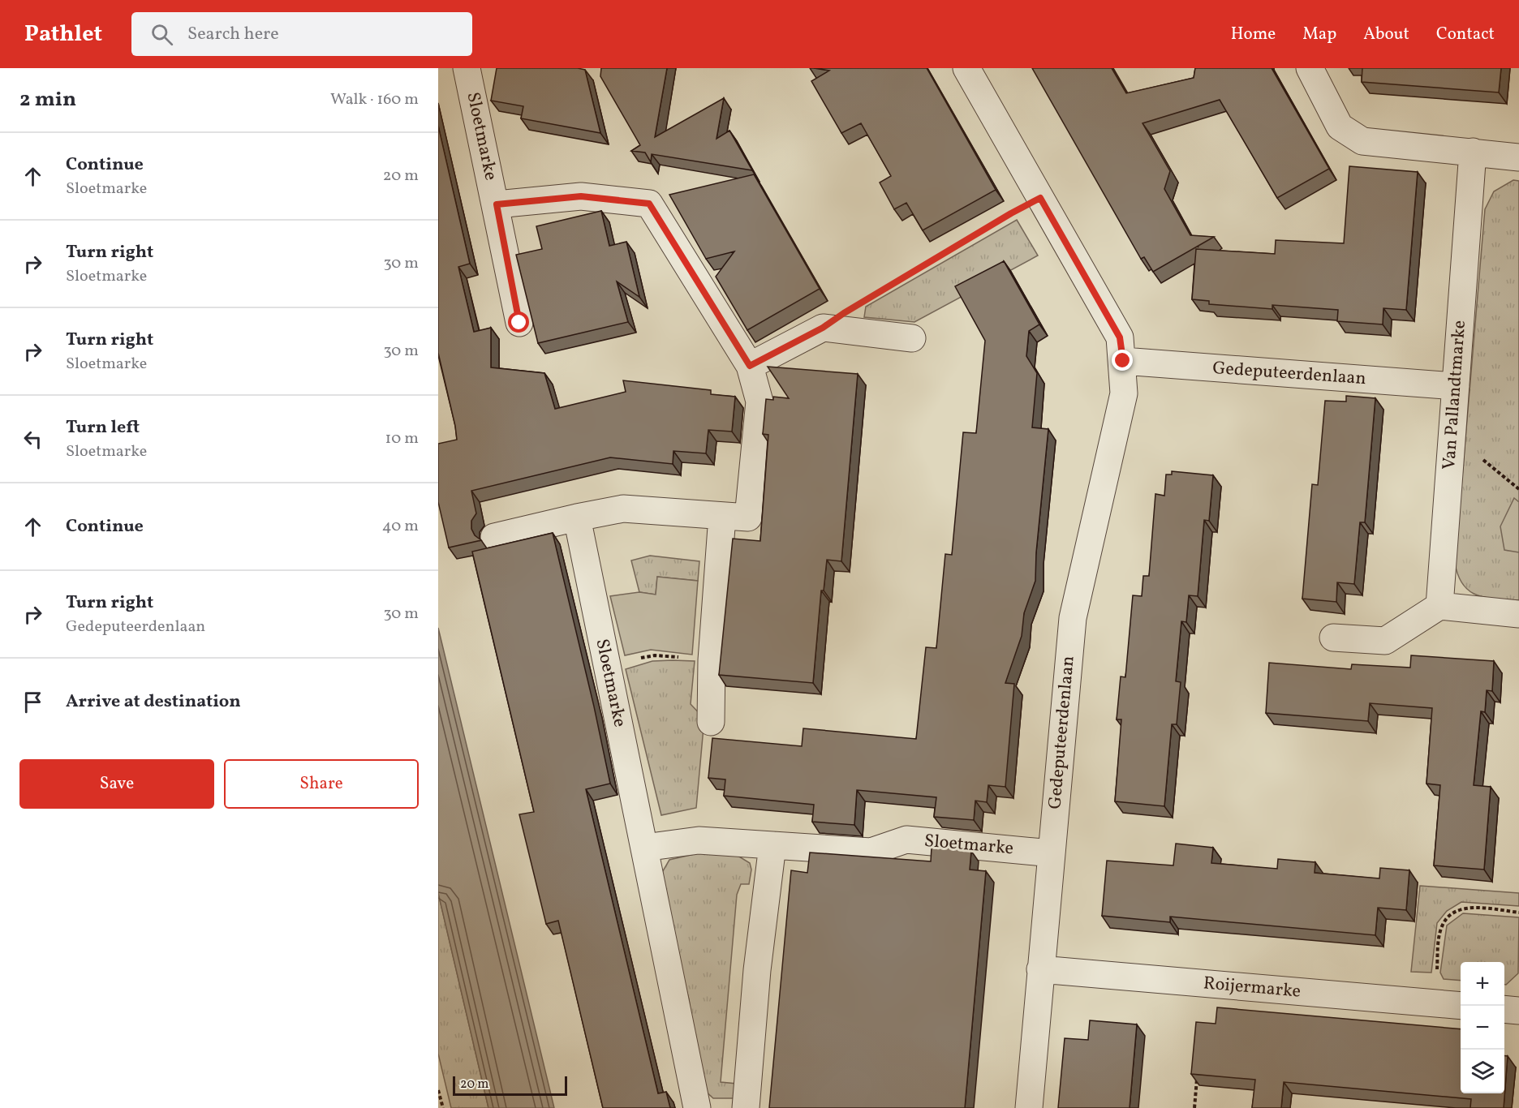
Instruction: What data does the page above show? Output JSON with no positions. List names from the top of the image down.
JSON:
{
  "streets": {
    "street": [
      "Sloetmarke",
      "Gedeputeerdenlaan",
      "Van Pallandtmarke",
      "Roijermarke"
    ]
  },
  "crossings": [
    ["Sloetmarke", "Gedeputeerdenlaan"],
    ["Gedeputeerdenlaan", "Van Pallandtmarke"],
    ["Gedeputeerdenlaan", "Roijermarke"]
  ],
  "scale_bar": "20 m",
  "page": {
    "header": "Pathlet",
    "search": "Search here",
    "nav": [
      "Home",
      "Map",
      "About",
      "Contact"
    ],
    "heading": ["2 min", "Walk · 160 m"],
    "list": [
      ["Continue", "Sloetmarke", "20 m"],
      ["Turn right", "Sloetmarke", "30 m"],
      ["Turn right", "Sloetmarke", "30 m"],
      ["Turn left", "Sloetmarke", "10 m"],
      ["Continue", "40 m"],
      ["Turn right", "Gedeputeerdenlaan", "30 m"],
      "Arrive at destination"
    ],
    "buttons": ["Save", "Share"],
    "map_buttons": ["+", "−"],
    "scale": "20 m"
  }
}
